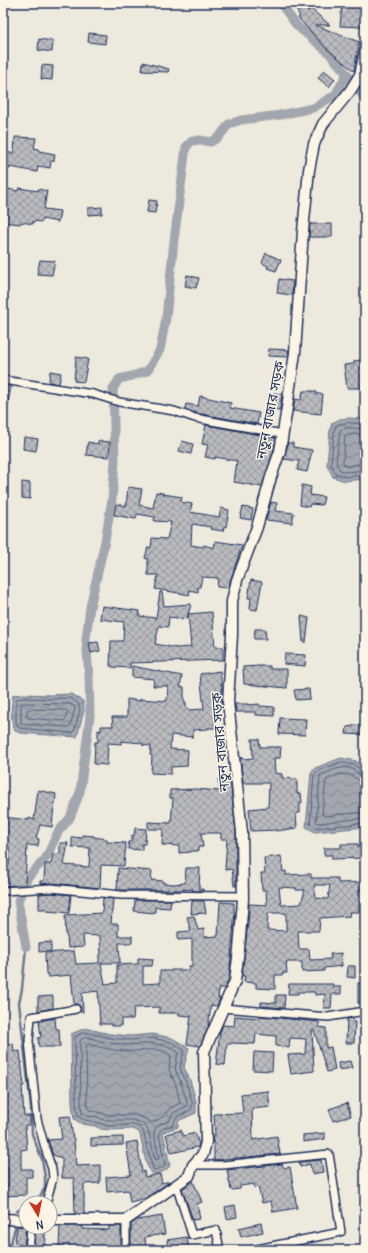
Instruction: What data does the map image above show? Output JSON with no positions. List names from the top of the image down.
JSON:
{
  "streets": {
    "street": ["নতুন বাজার সড়ক"]
  },
  "north": "bottom"
}
